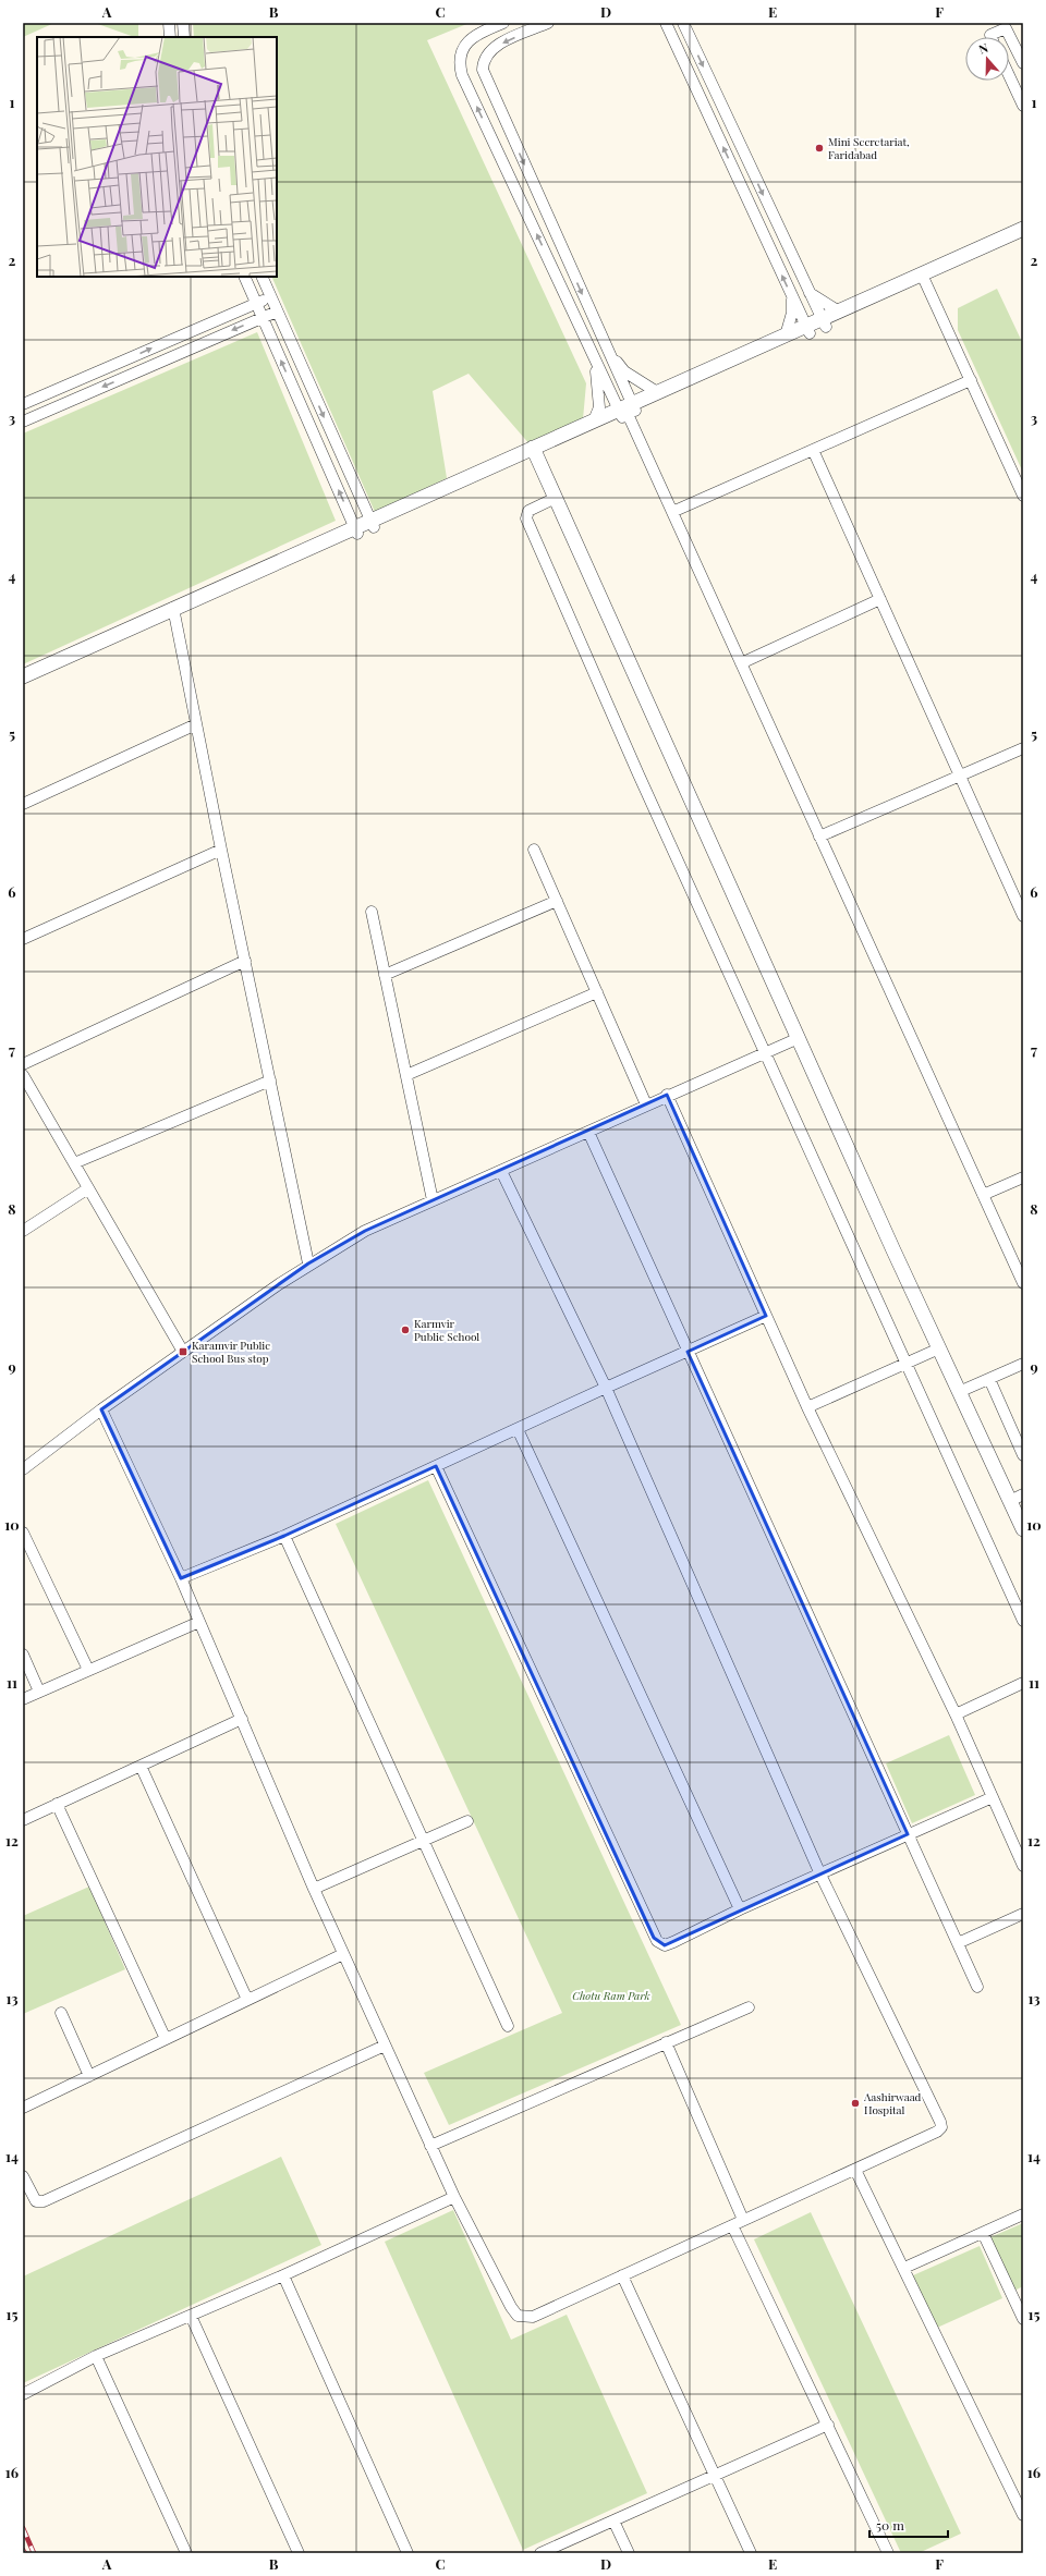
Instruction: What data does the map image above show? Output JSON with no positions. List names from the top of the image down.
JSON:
{
  "parks": ["Chotu Ram Park"],
  "places": {
    "other": ["Mini Secretariat, Faridabad", "Karmvir Public School", "Aashirwaad Hospital"],
    "transit": ["Karamvir Public School Bus stop"]
  },
  "scale_bar": "50 m",
  "north": "top",
  "grid": {
    "columns": [
      "A",
      "B",
      "C",
      "D",
      "E",
      "F"
    ],
    "rows": [
      "1",
      "2",
      "3",
      "4",
      "5",
      "6",
      "7",
      "8",
      "9",
      "10",
      "11",
      "12",
      "13",
      "14",
      "15",
      "16"
    ]
  }
}
